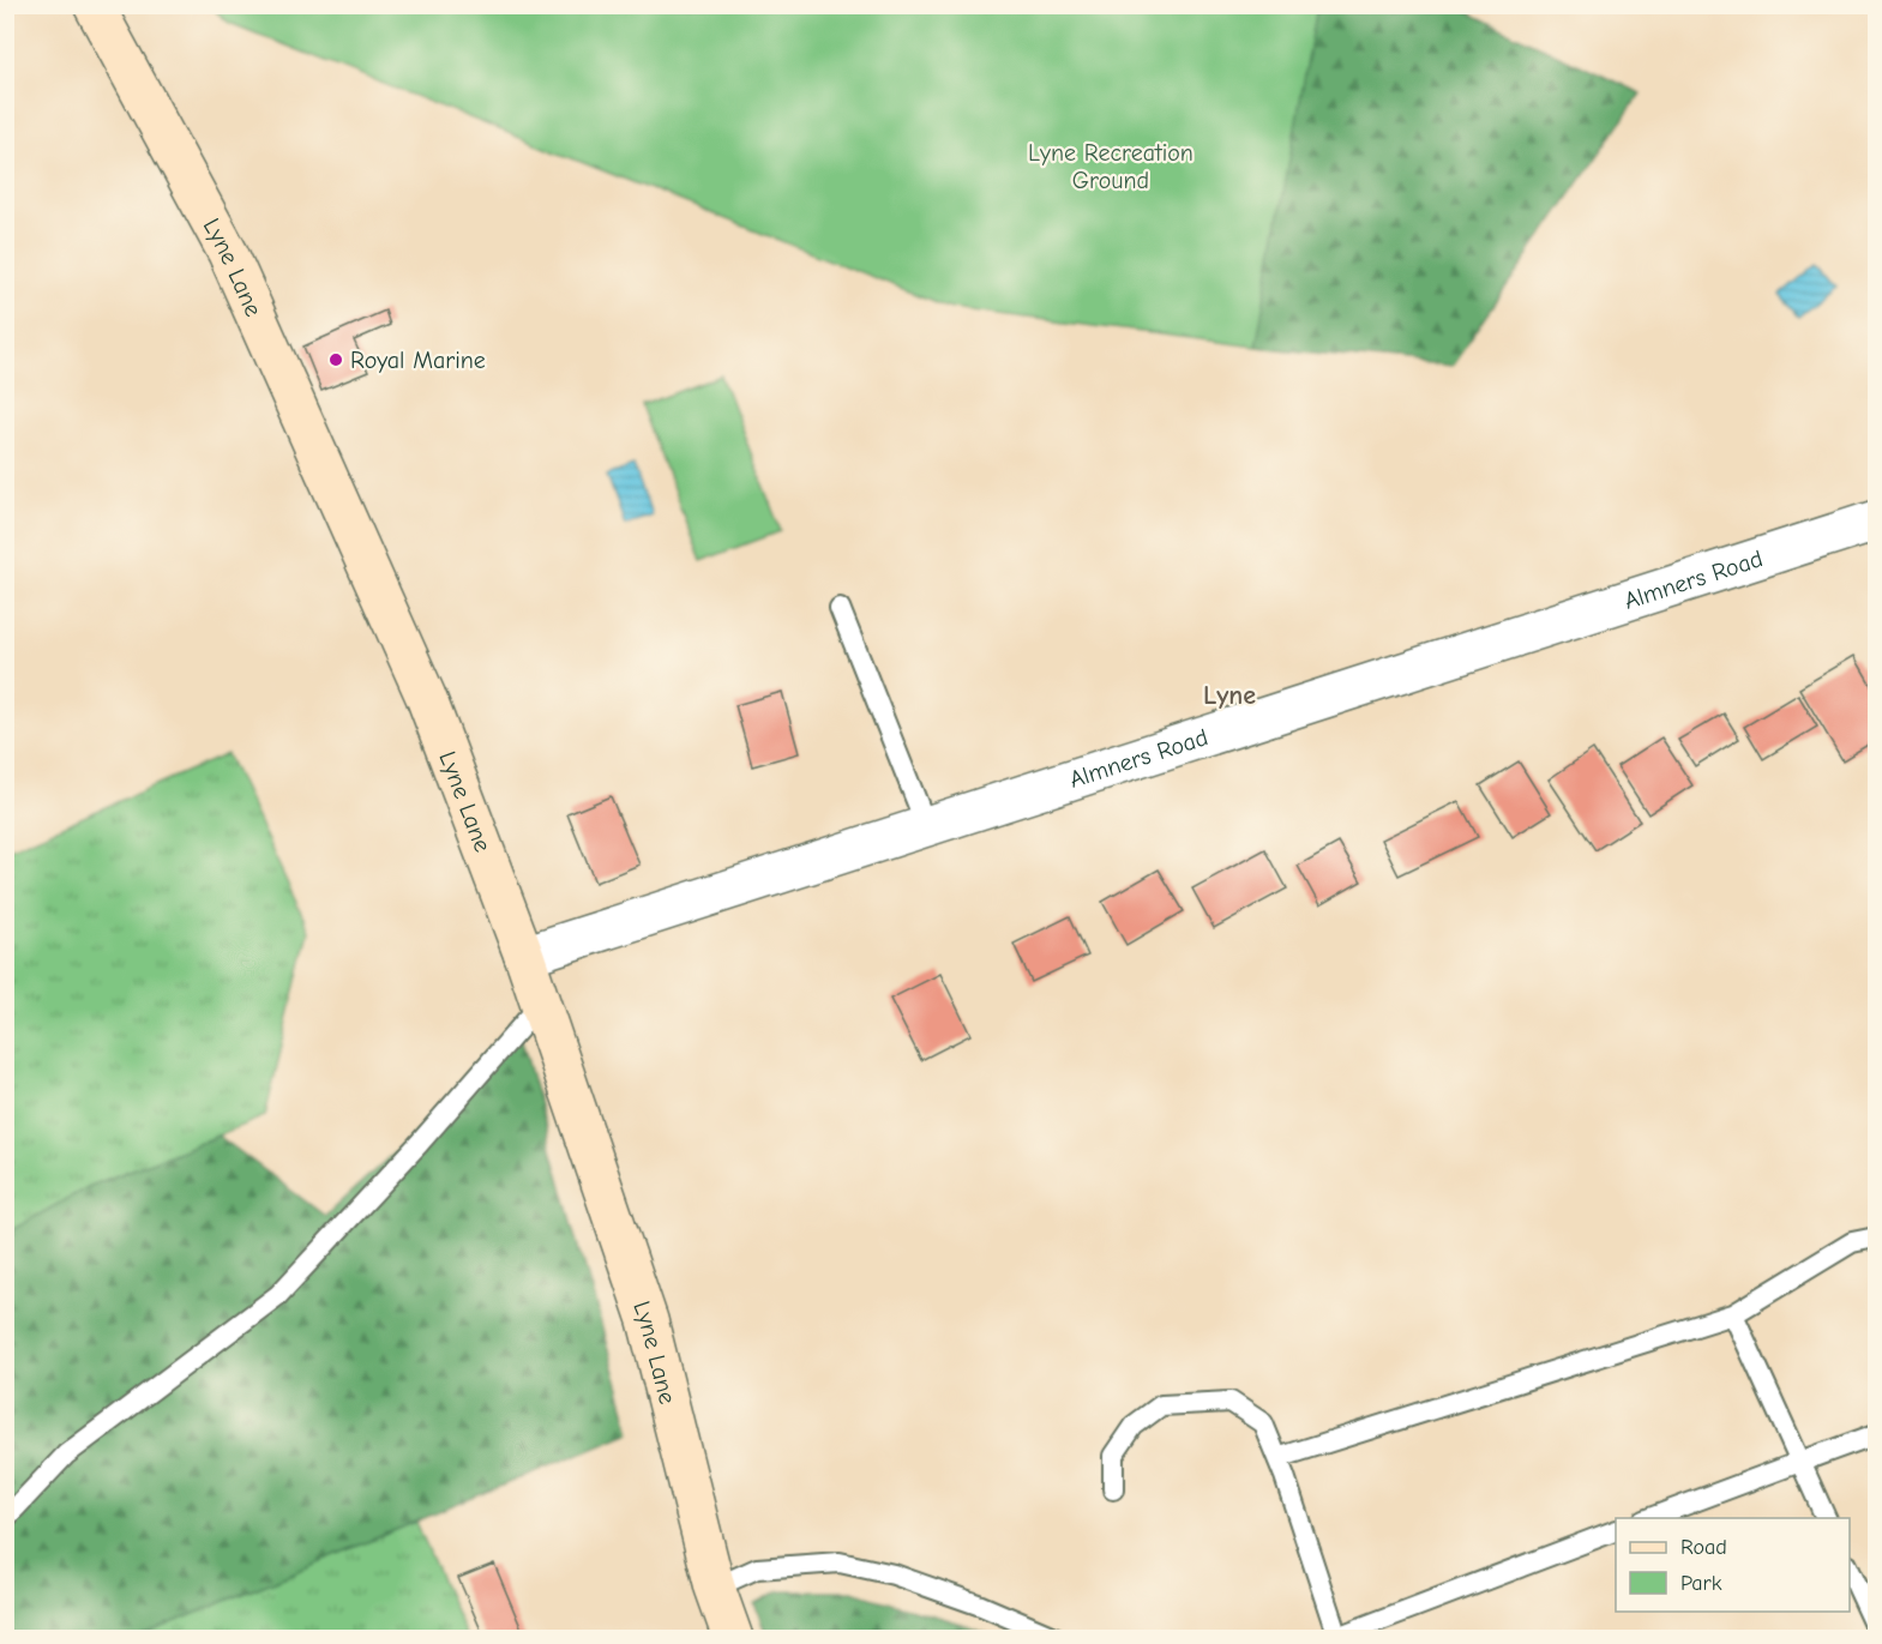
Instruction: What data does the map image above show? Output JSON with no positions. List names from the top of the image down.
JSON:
{
  "streets": {
    "street": ["Lyne Lane", "Almners Road"]
  },
  "crossings": [
    ["Lyne Lane", "Almners Road"]
  ],
  "districts": ["Lyne"],
  "parks": ["Lyne Recreation Ground"],
  "places": ["Royal Marine"],
  "legend": ["Road", "Park"]
}
